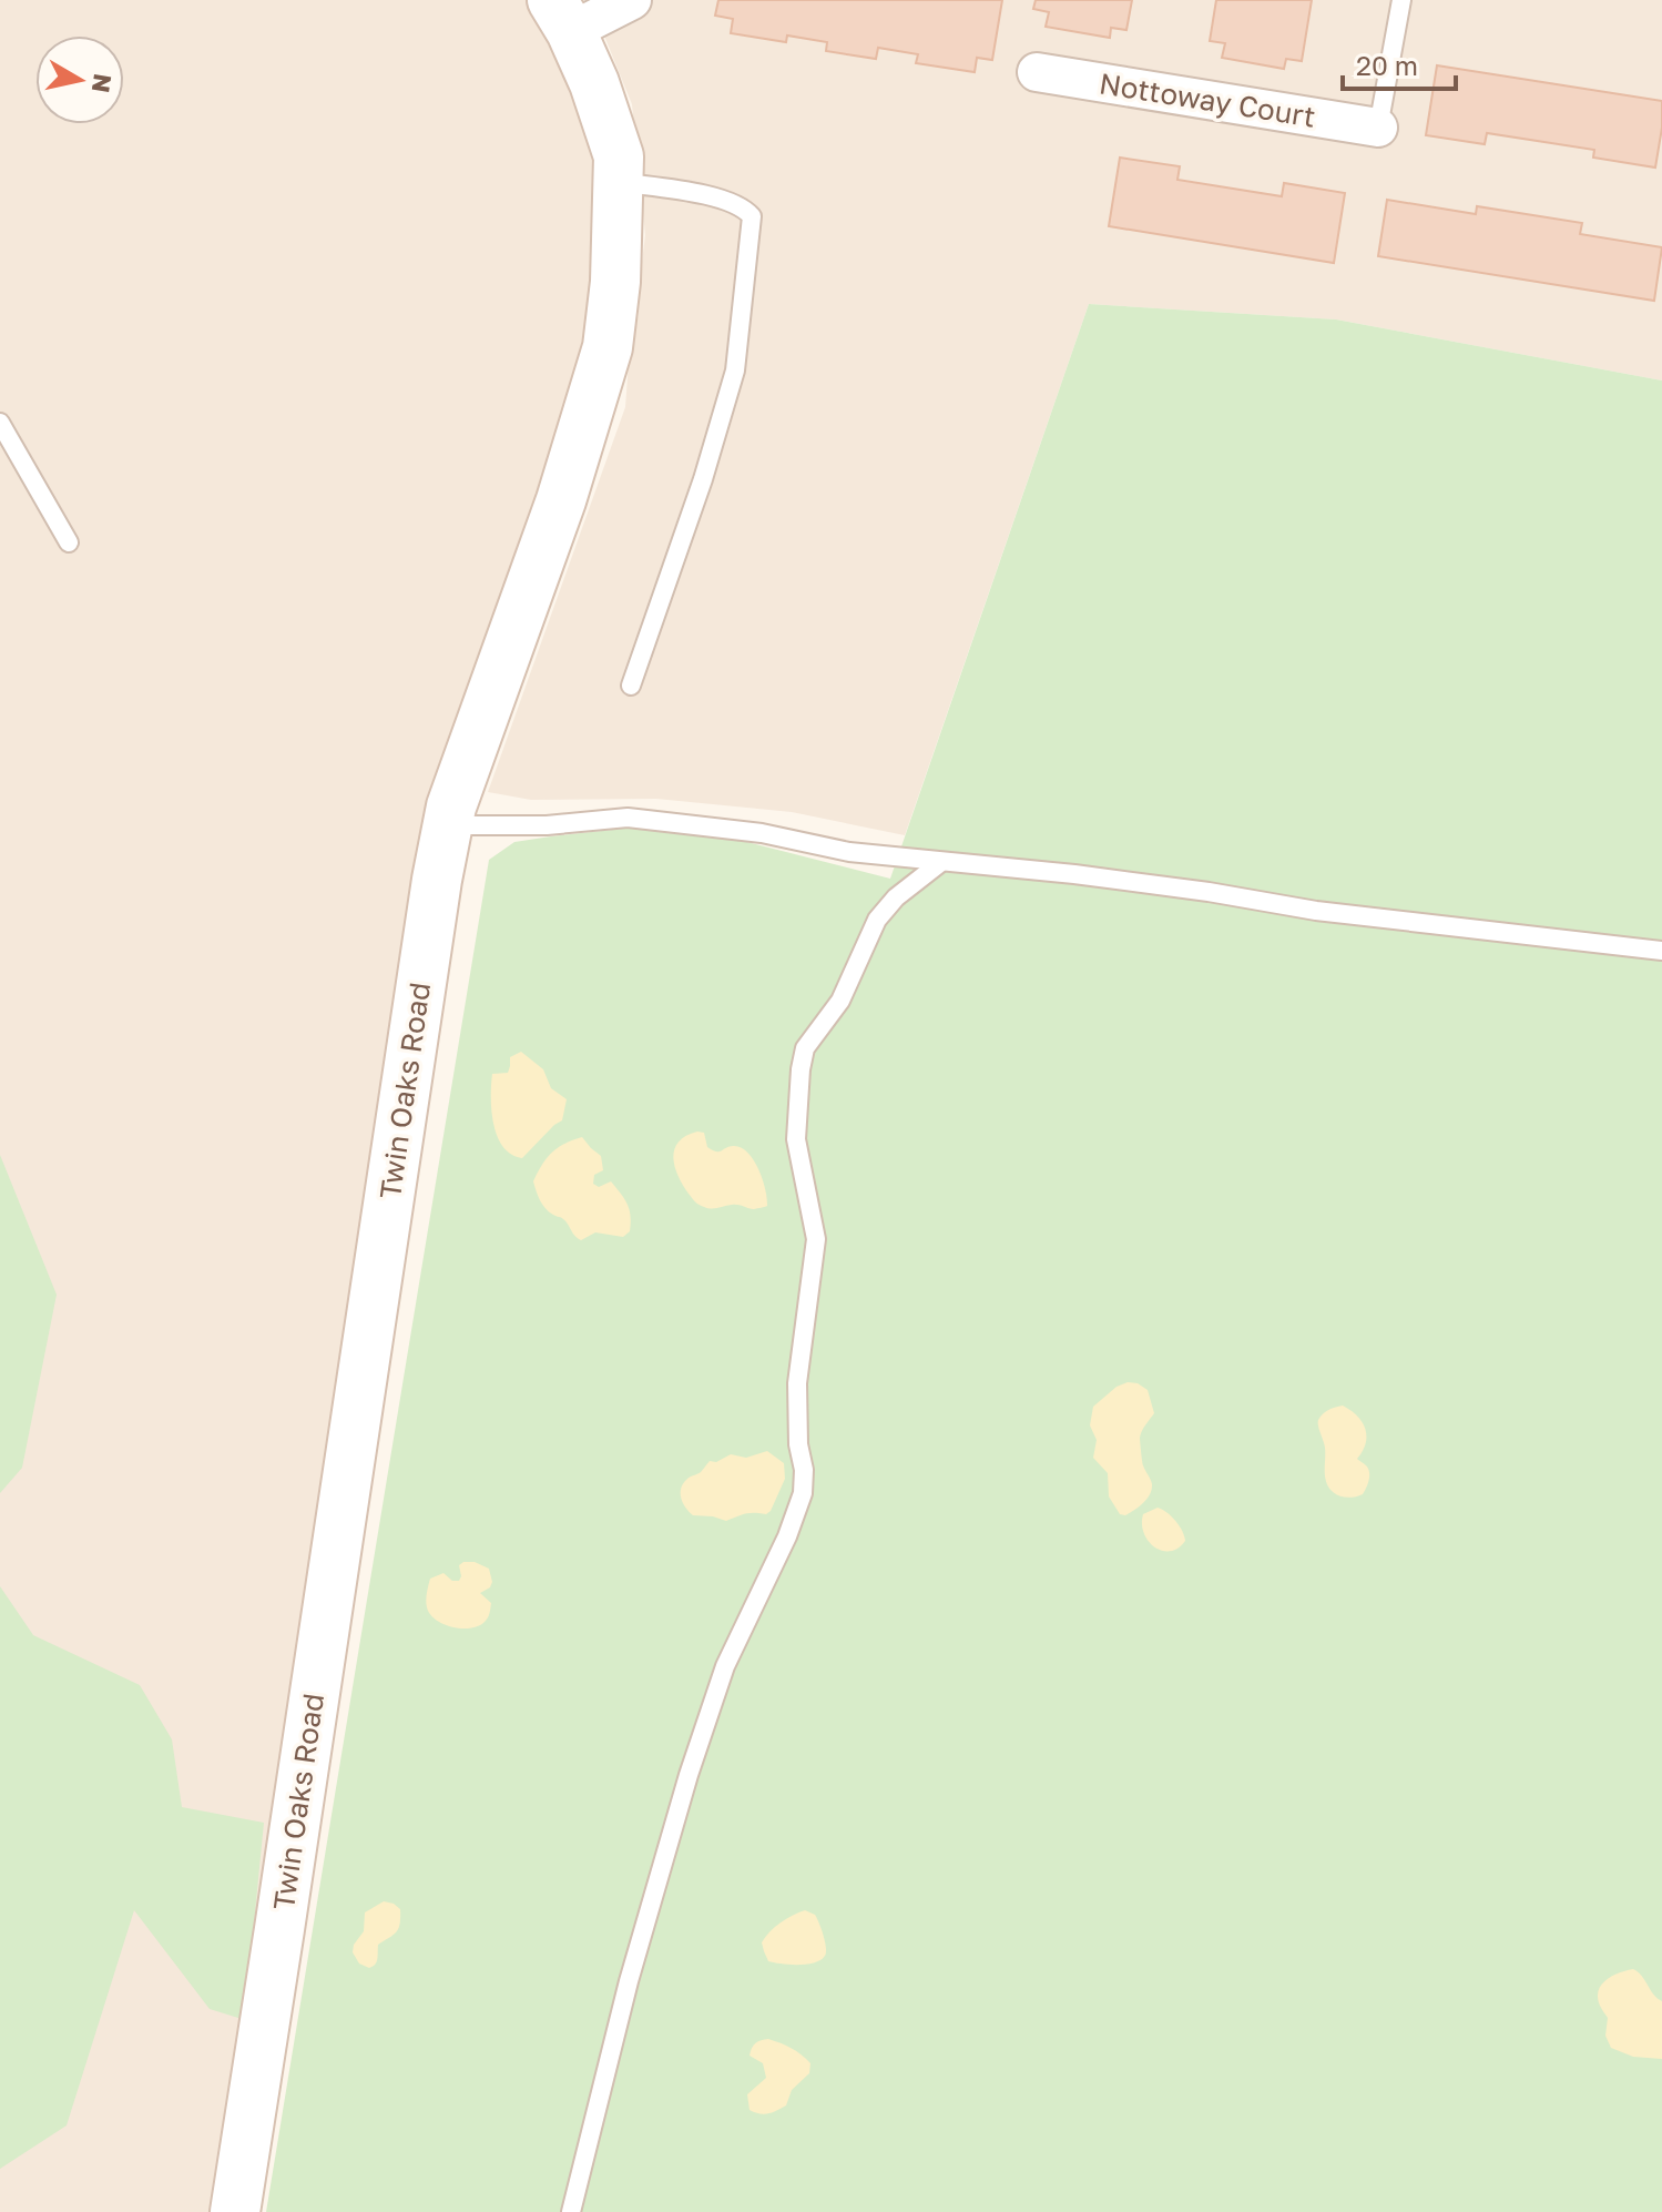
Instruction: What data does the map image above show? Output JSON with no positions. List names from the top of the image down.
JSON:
{
  "streets": {
    "main road": ["Twin Oaks Road"],
    "street": ["Nottoway Court"]
  },
  "scale_bar": "20 m",
  "north": "right"
}
